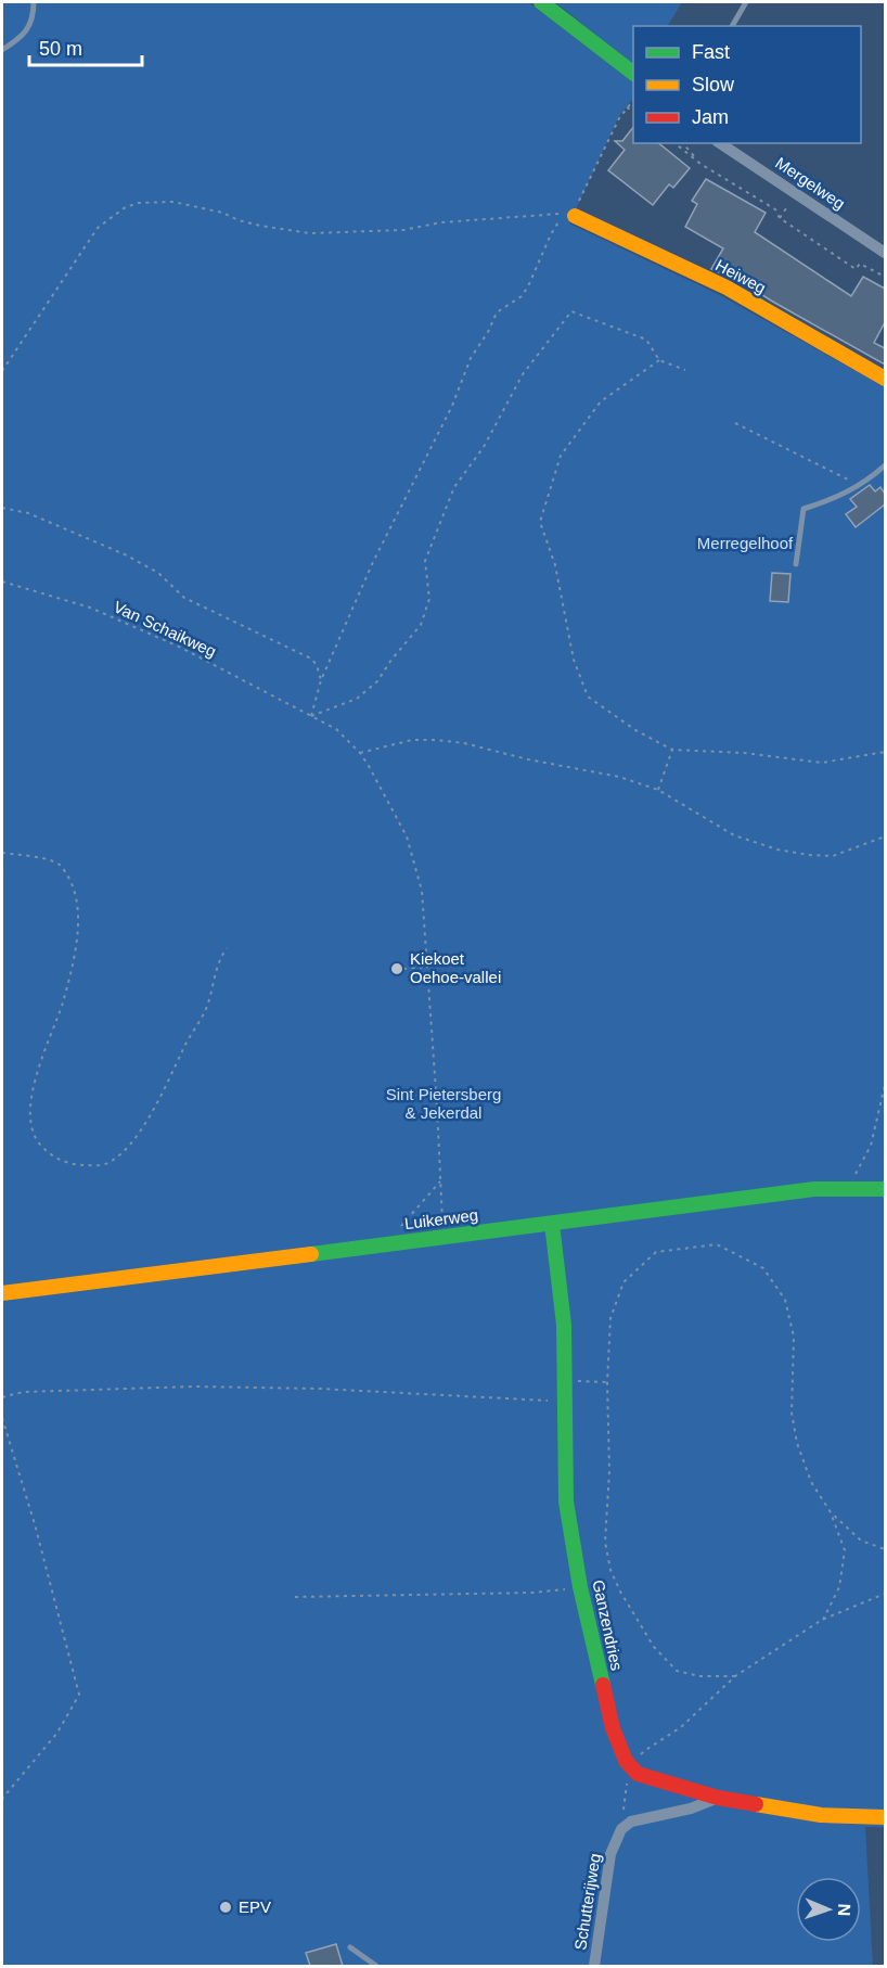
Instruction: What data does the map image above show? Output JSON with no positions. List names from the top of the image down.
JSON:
{
  "streets": {
    "street": [
      "Mergelweg",
      "Heiweg",
      "Luikerweg",
      "Ganzendries",
      "Schutterijweg"
    ],
    "path": ["Van Schaikweg"]
  },
  "crossings": [
    ["Van Schaikweg", "Luikerweg"],
    ["Luikerweg", "Ganzendries"]
  ],
  "parks": ["Merregelhoof", "Sint Pietersberg & Jekerdal"],
  "places": ["Kiekoet Oehoe-vallei", "EPV"],
  "legend": ["Fast", "Slow", "Jam"],
  "scale_bar": "50 m",
  "north": "right"
}
